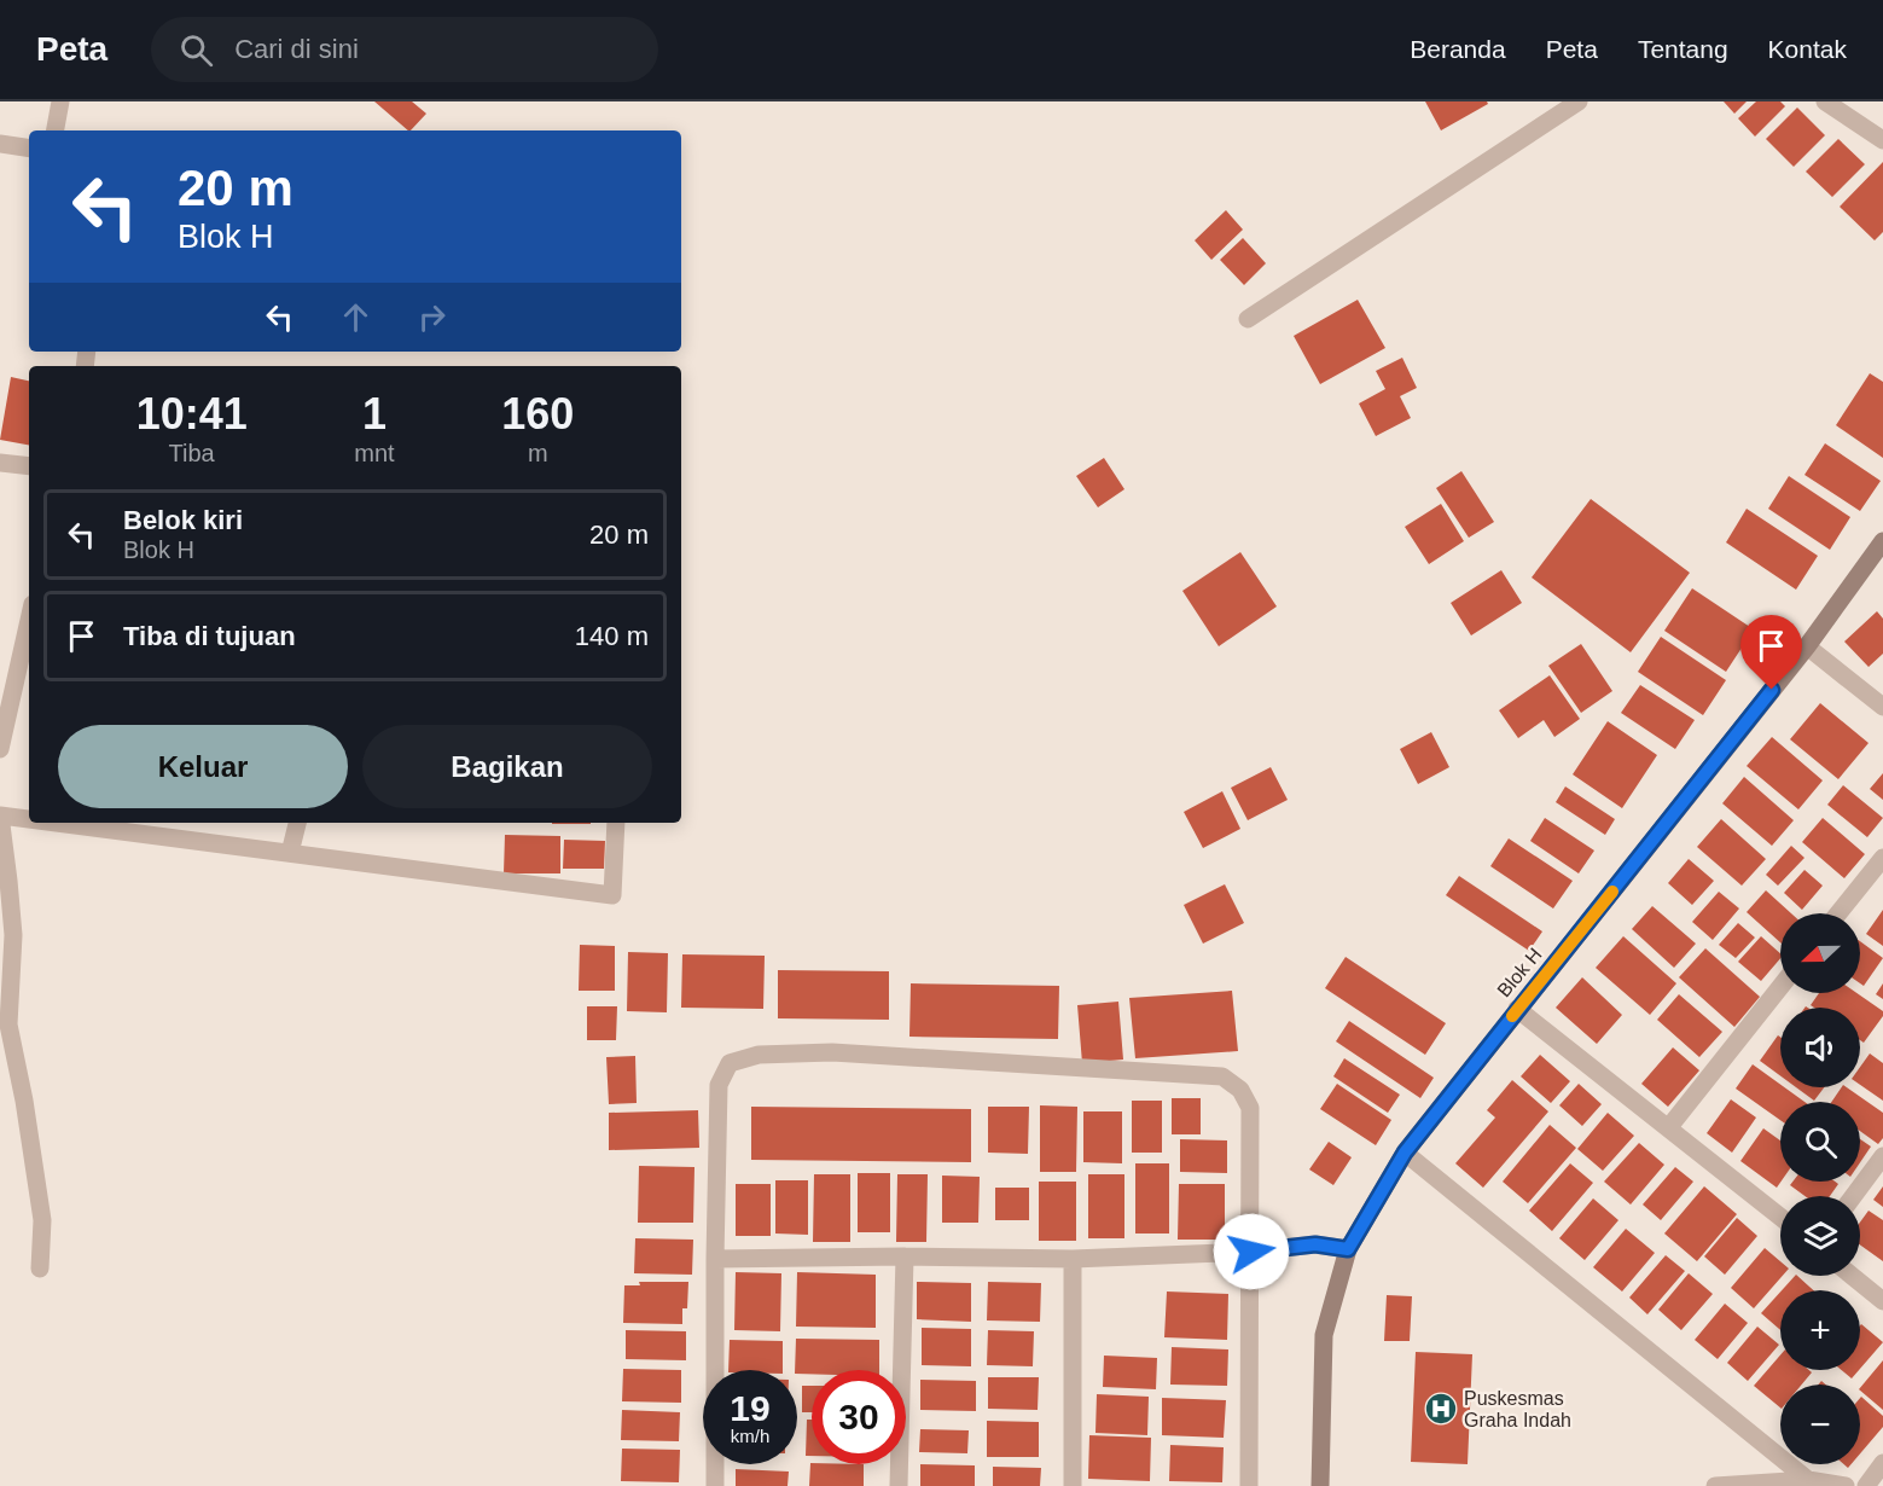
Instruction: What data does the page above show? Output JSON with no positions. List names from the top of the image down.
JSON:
{
  "streets": {
    "street": ["Blok H"]
  },
  "places": {
    "hospital": ["Puskesmas Graha Indah"]
  },
  "north": "left",
  "page": {
    "header": "Peta",
    "search": "Cari di sini",
    "nav": [
      "Beranda",
      "Peta",
      "Tentang",
      "Kontak"
    ],
    "turn": ["20 m", "Blok H"],
    "eta": [
      "10:41",
      "Tiba",
      "1",
      "mnt",
      "160",
      "m"
    ],
    "list": [
      {
        "name": "Belok kiri",
        "note": "Blok H",
        "value": "20 m"
      },
      {
        "name": "Tiba di tujuan",
        "value": "140 m"
      }
    ],
    "buttons": ["Keluar", "Bagikan"],
    "map_buttons": ["+", "−"],
    "speed": "19 km/h",
    "limit": "30"
  }
}
